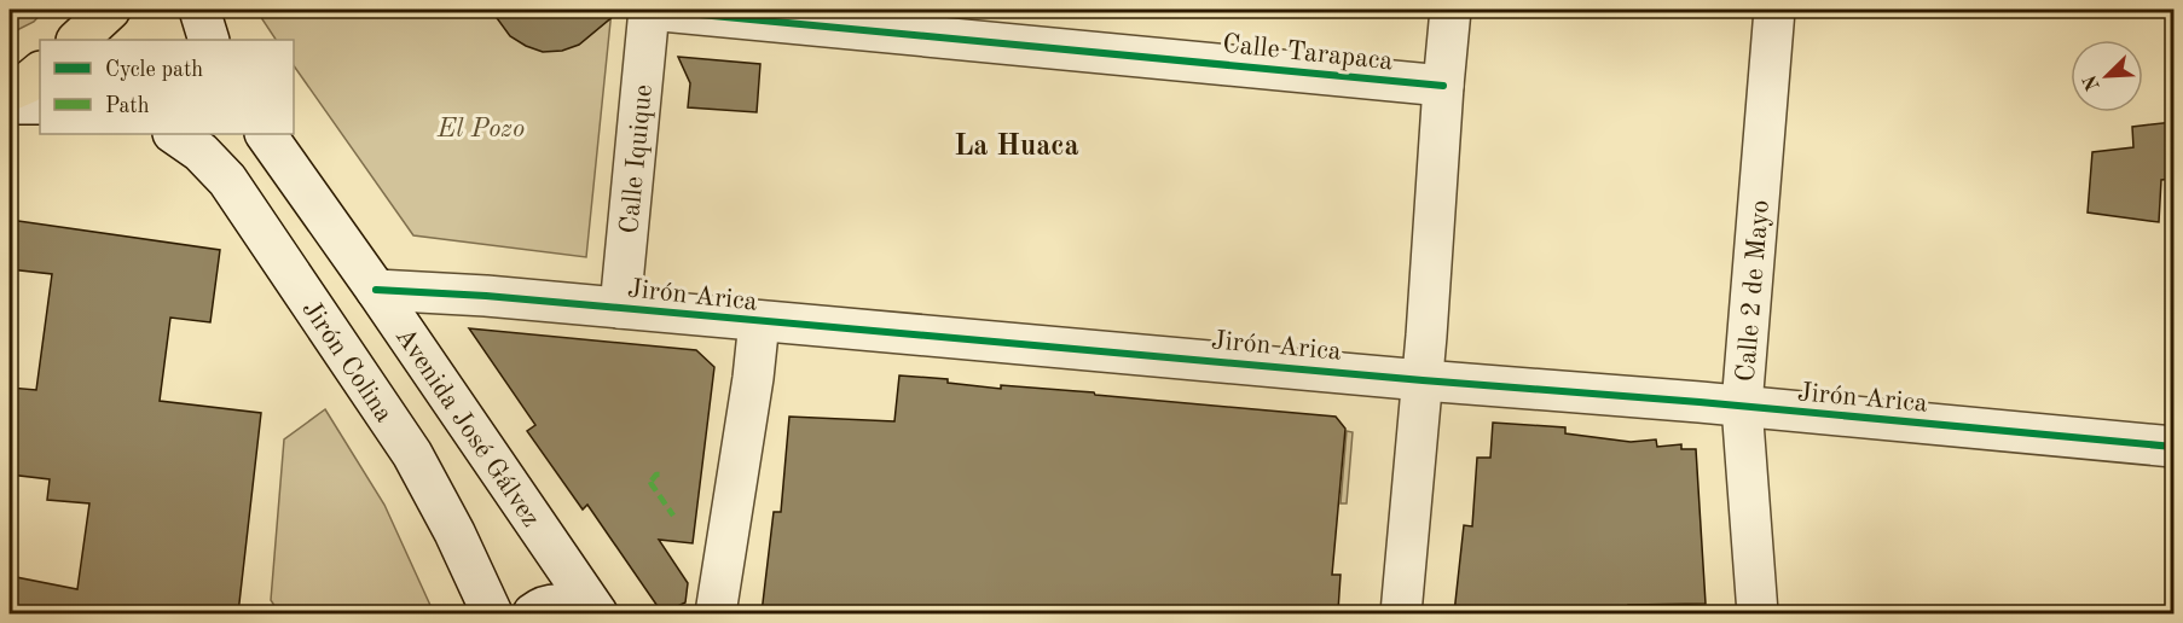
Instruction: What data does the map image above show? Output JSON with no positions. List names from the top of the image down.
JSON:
{
  "streets": {
    "street": [
      "Calle Tarapaca",
      "Calle Iquique",
      "Calle 2 de Mayo",
      "Jirón Arica",
      "Jirón Colina",
      "Avenida José Gálvez"
    ]
  },
  "crossings": [
    ["Calle Tarapaca", "Calle Iquique"],
    ["Calle Iquique", "Jirón Arica"],
    ["Calle 2 de Mayo", "Jirón Arica"],
    ["Jirón Arica", "Avenida José Gálvez"]
  ],
  "districts": ["La Huaca"],
  "parks": ["El Pozo"],
  "legend": ["Cycle path", "Path"],
  "north": "bottom left"
}
